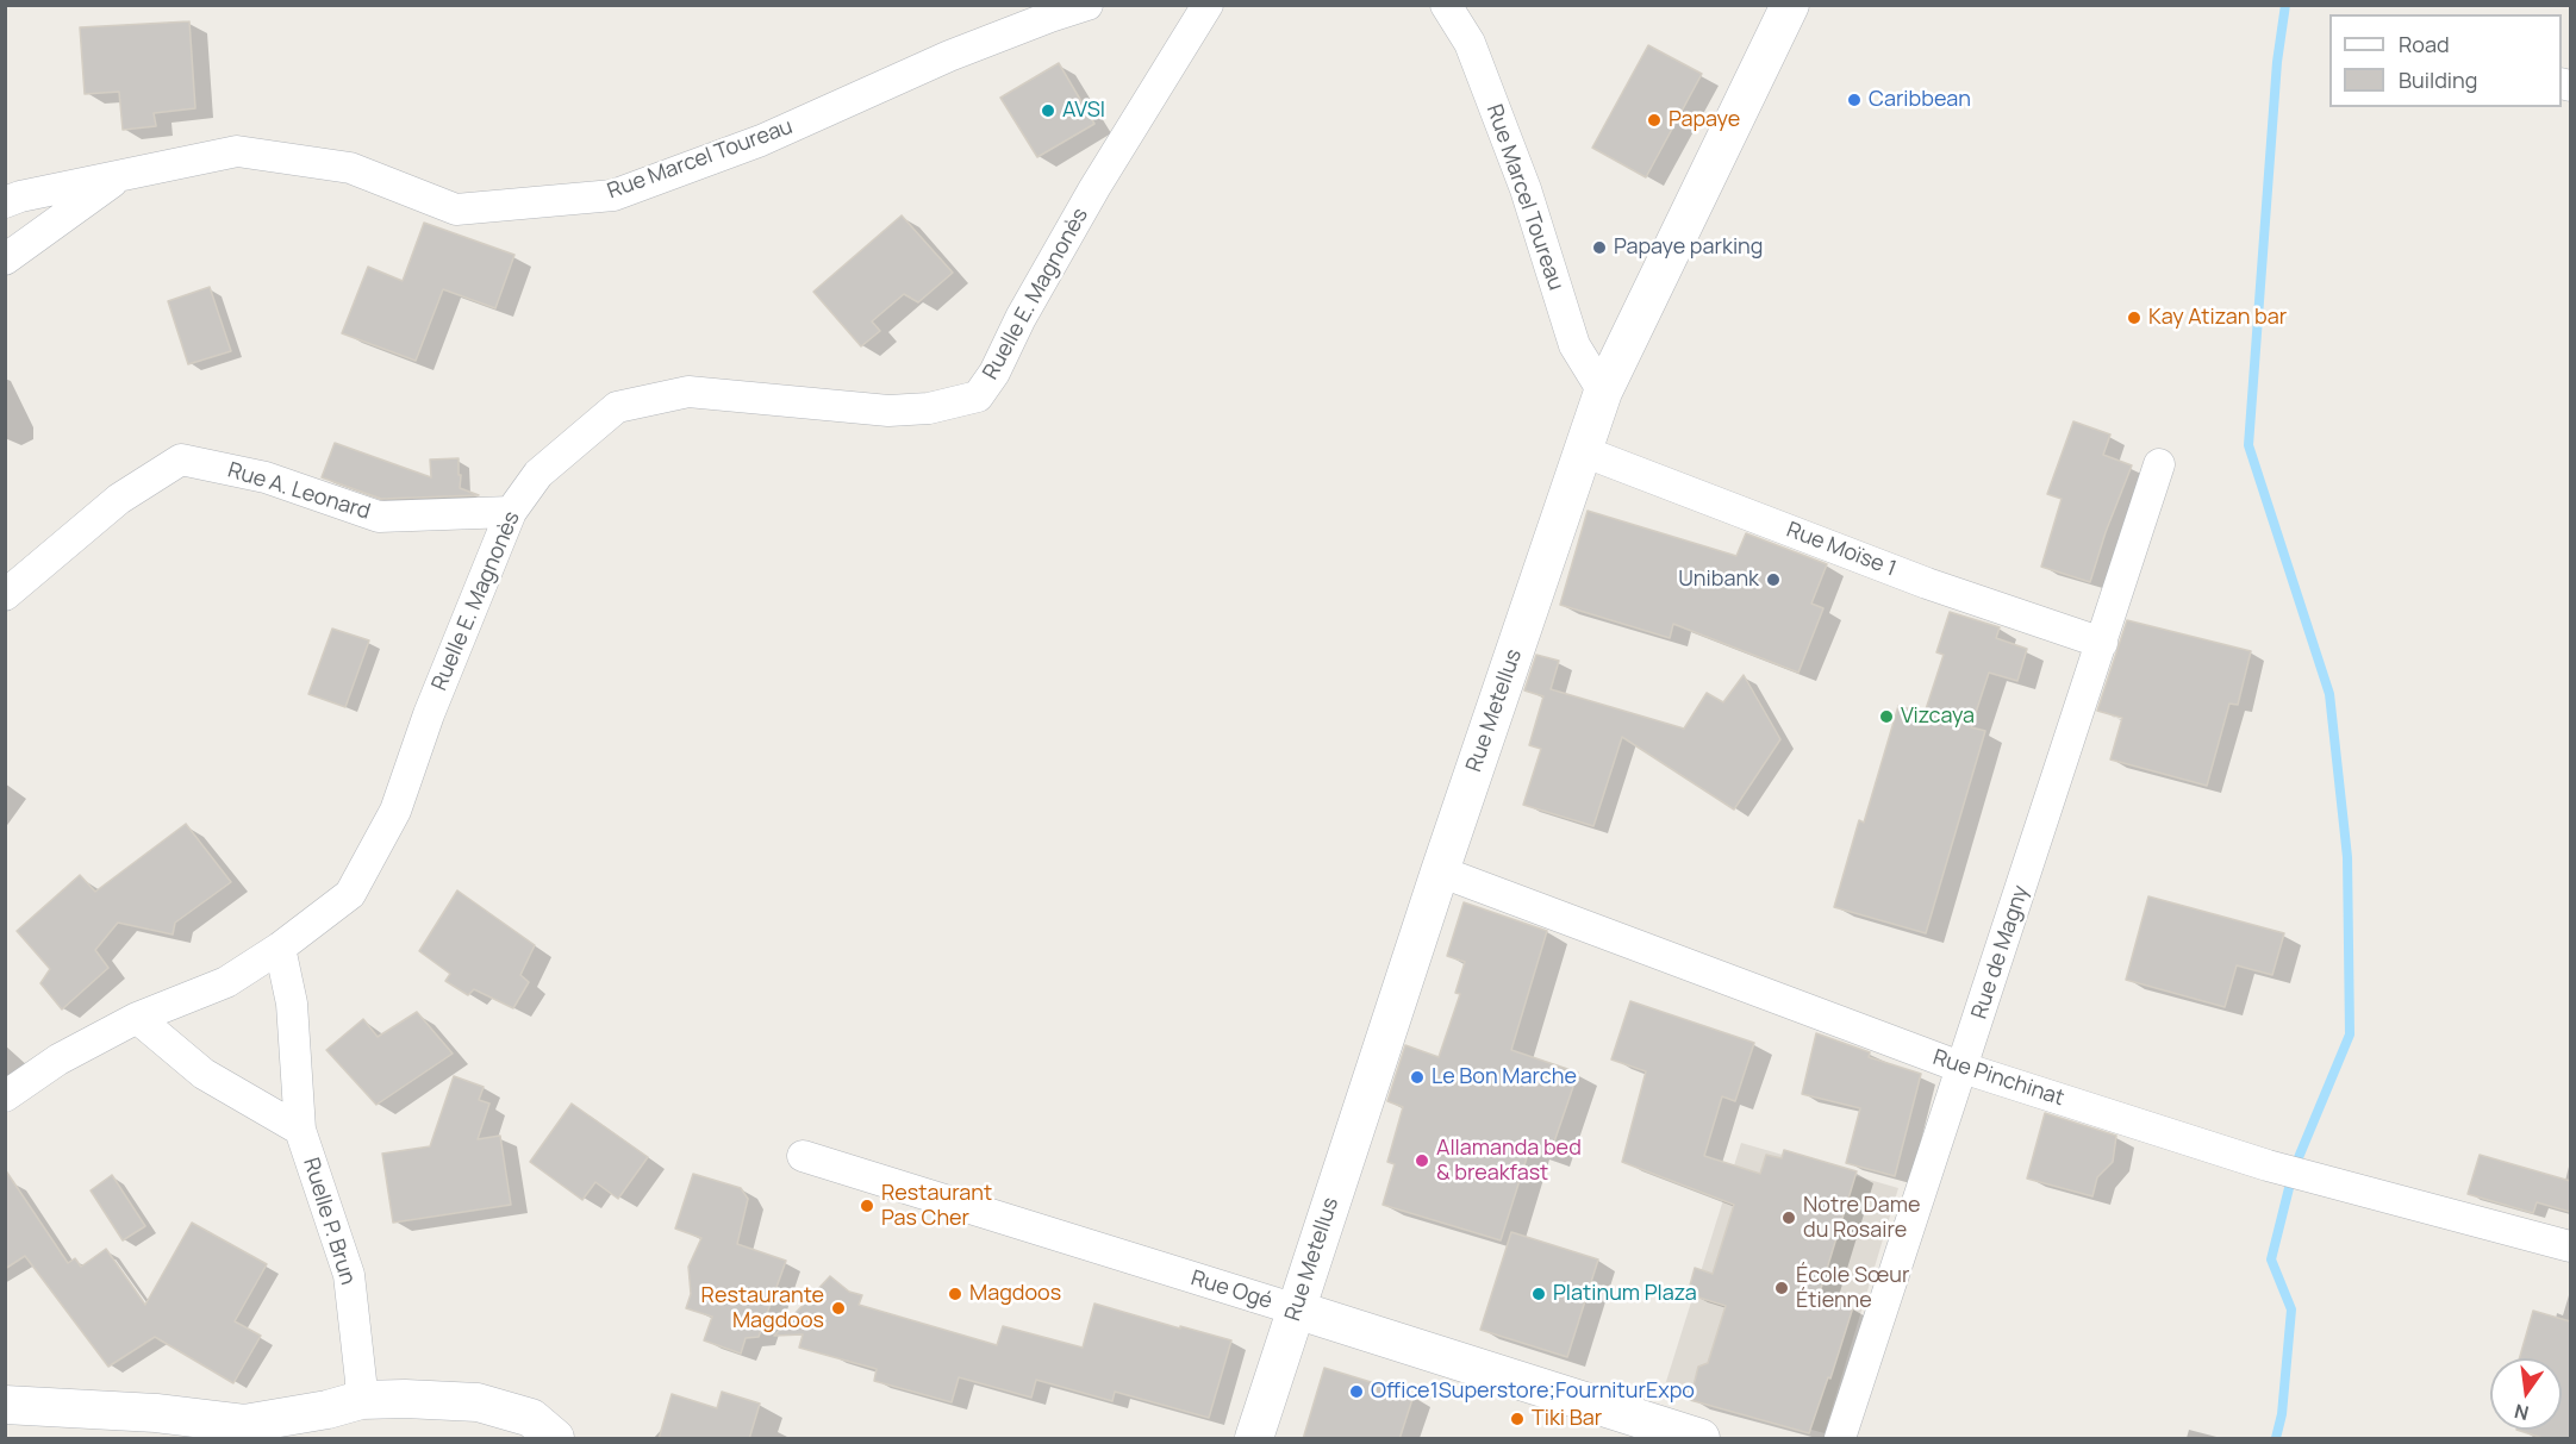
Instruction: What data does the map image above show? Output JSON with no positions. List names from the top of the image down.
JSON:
{
  "streets": {
    "street": [
      "Rue Marcel Toureau",
      "Ruelle E. Magnonès",
      "Rue A. Leonard",
      "Rue Moïse 1",
      "Rue Metellus",
      "Rue de Magny",
      "Rue Pinchinat",
      "Ruelle P. Brun",
      "Rue Ogé"
    ]
  },
  "crossings": [
    ["Rue Marcel Toureau", "Rue Metellus"],
    ["Ruelle E. Magnonès", "Rue A. Leonard"],
    ["Ruelle E. Magnonès", "Ruelle P. Brun"],
    ["Rue Moïse 1", "Rue Metellus"],
    ["Rue Moïse 1", "Rue de Magny"],
    ["Rue Metellus", "Rue Pinchinat"],
    ["Rue Metellus", "Rue Ogé"],
    ["Rue de Magny", "Rue Pinchinat"]
  ],
  "places": [
    "Caribbean",
    "AVSI",
    "Papaye",
    "Papaye parking",
    "Kay Atizan bar",
    "Unibank",
    "Vizcaya",
    "Le Bon Marche",
    "Allamanda bed & breakfast",
    "Restaurant Pas Cher",
    "Notre Dame du Rosaire",
    "École Sœur Étienne",
    "Magdoos",
    "Platinum Plaza",
    "Restaurante Magdoos",
    "Office1Superstore;FourniturExpo",
    "Tiki Bar"
  ],
  "legend": ["Road", "Building"],
  "north": "bottom"
}
